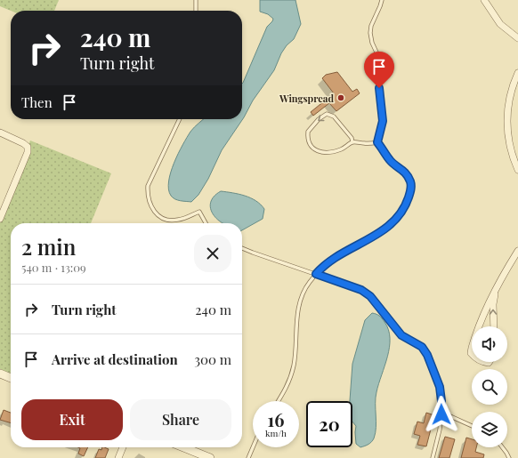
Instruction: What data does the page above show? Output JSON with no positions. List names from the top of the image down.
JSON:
{
  "places": ["Wingspread"],
  "page": {
    "turn": ["240 m", "Turn right"],
    "then": "Then",
    "heading": ["2 min", "540 m · 13:09"],
    "list": [
      {
        "name": "Turn right",
        "value": "240 m"
      },
      {
        "name": "Arrive at destination",
        "value": "300 m"
      }
    ],
    "buttons": ["Exit", "Share"],
    "speed": "16 km/h",
    "limit": "20"
  }
}
